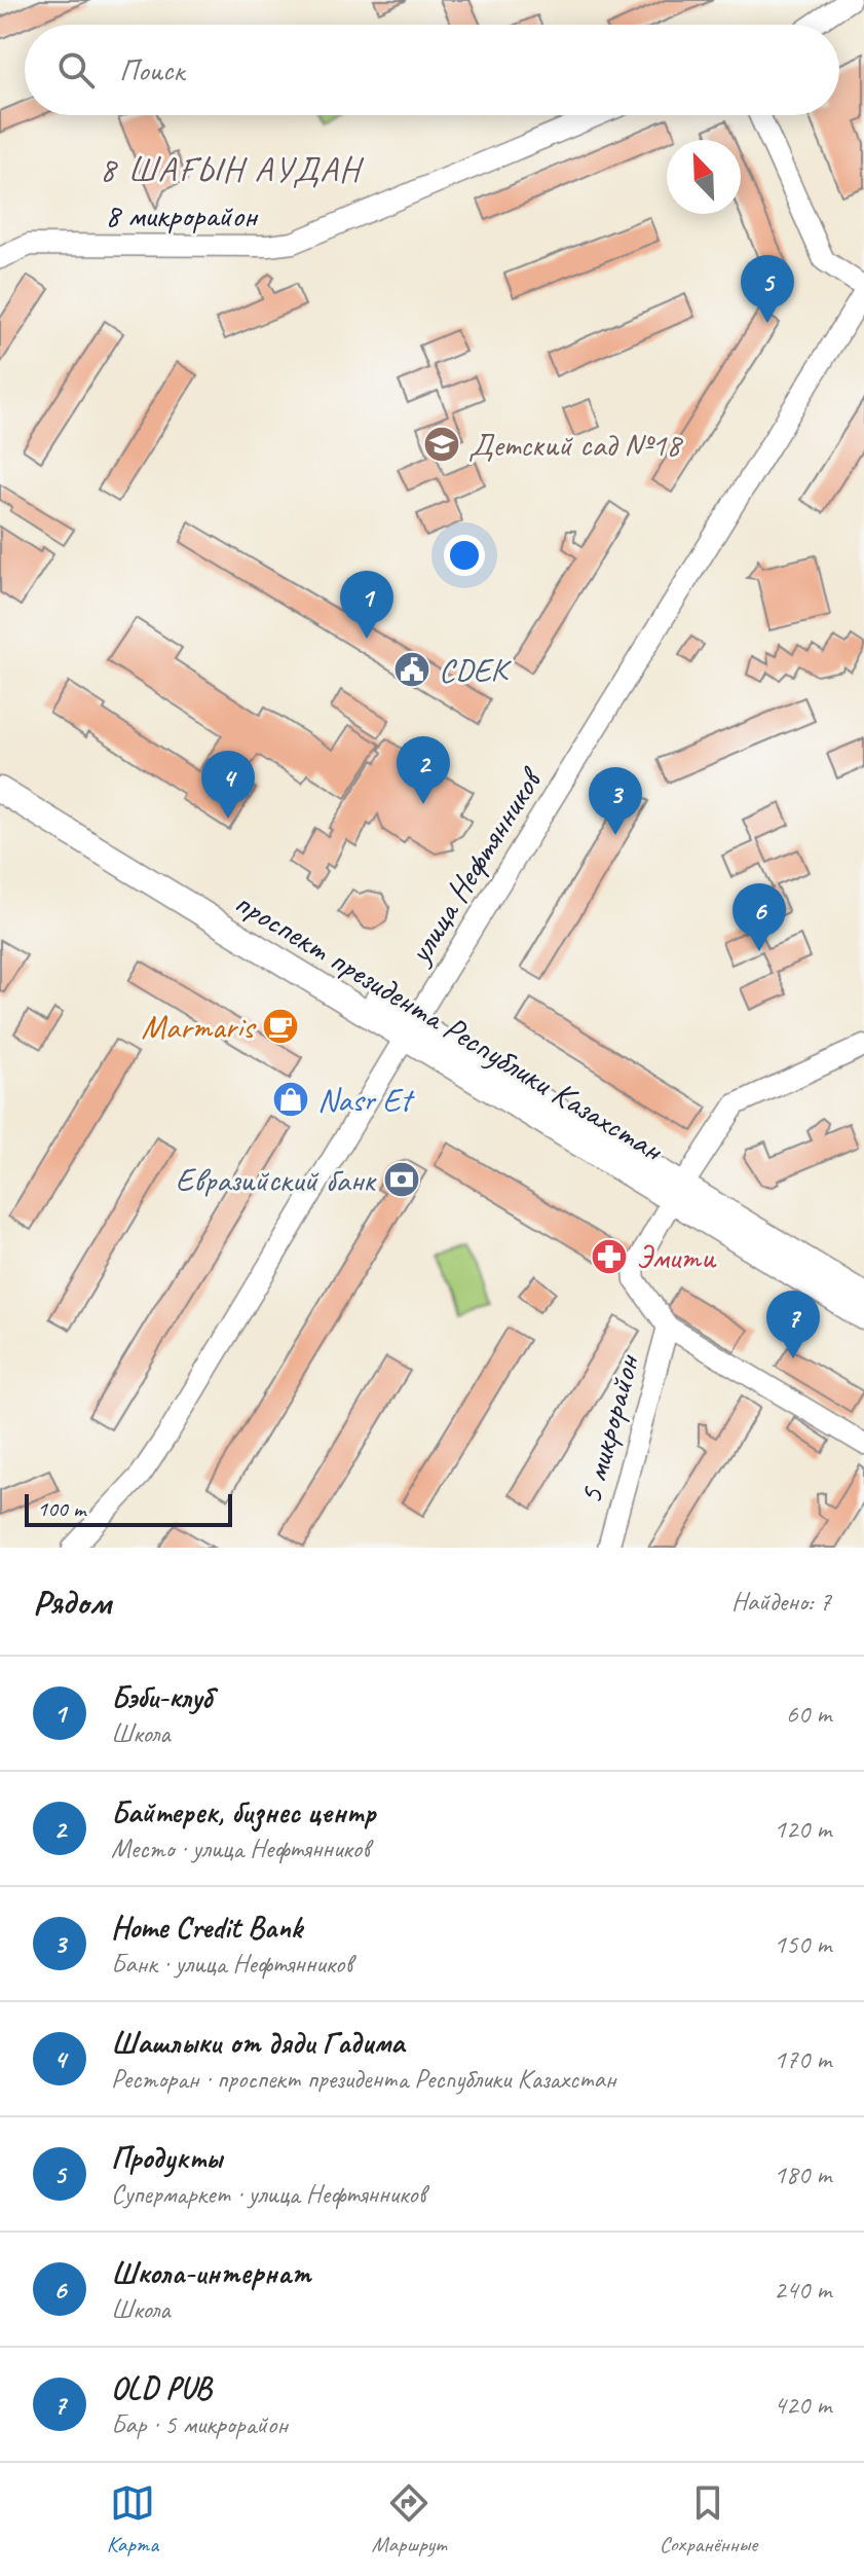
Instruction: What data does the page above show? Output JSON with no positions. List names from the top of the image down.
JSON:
{
  "streets": {
    "main road": ["проспект президента Республики Казахстан"],
    "street": ["8 микрорайон", "улица Нефтянников", "5 микрорайон"]
  },
  "crossings": [
    ["улица Нефтянников", "проспект президента Республики Казахстан"],
    ["проспект президента Республики Казахстан", "5 микрорайон"]
  ],
  "districts": ["8 ШАҒЫН АУДАН"],
  "places": {
    "school or university": ["Детский сад №18"],
    "public building": ["CDEK"],
    "cafe": ["Marmaris"],
    "shop": ["Nasr Et"],
    "bank": ["Евразийский банк"],
    "pharmacy": ["Эмити"]
  },
  "scale_bar": "100 m",
  "north": "top left",
  "page": {
    "search": "Поиск",
    "pins": [
      "5",
      "1",
      "2",
      "4",
      "3",
      "6",
      "7"
    ],
    "scale": "100 m",
    "heading": ["Рядом", "Найдено: 7"],
    "list": [
      {
        "mark": "1",
        "name": "Бэби-клуб",
        "note": "Школа",
        "value": "60 m"
      },
      {
        "mark": "2",
        "name": "Байтерек, бизнес центр",
        "note": "Место · улица Нефтянников",
        "value": "120 m"
      },
      {
        "mark": "3",
        "name": "Home Credit Bank",
        "note": "Банк · улица Нефтянников",
        "value": "150 m"
      },
      {
        "mark": "4",
        "name": "Шашлыки от дяди Гадима",
        "note": "Ресторан · проспект президента Республики Казахстан",
        "value": "170 m"
      },
      {
        "mark": "5",
        "name": "Продукты",
        "note": "Супермаркет · улица Нефтянников",
        "value": "180 m"
      },
      {
        "mark": "6",
        "name": "Школа-интернат",
        "note": "Школа",
        "value": "240 m"
      },
      {
        "mark": "7",
        "name": "OLD PUB",
        "note": "Бар · 5 микрорайон",
        "value": "420 m"
      }
    ],
    "nav": ["Карта", "Маршрут", "Сохранённые"]
  }
}
